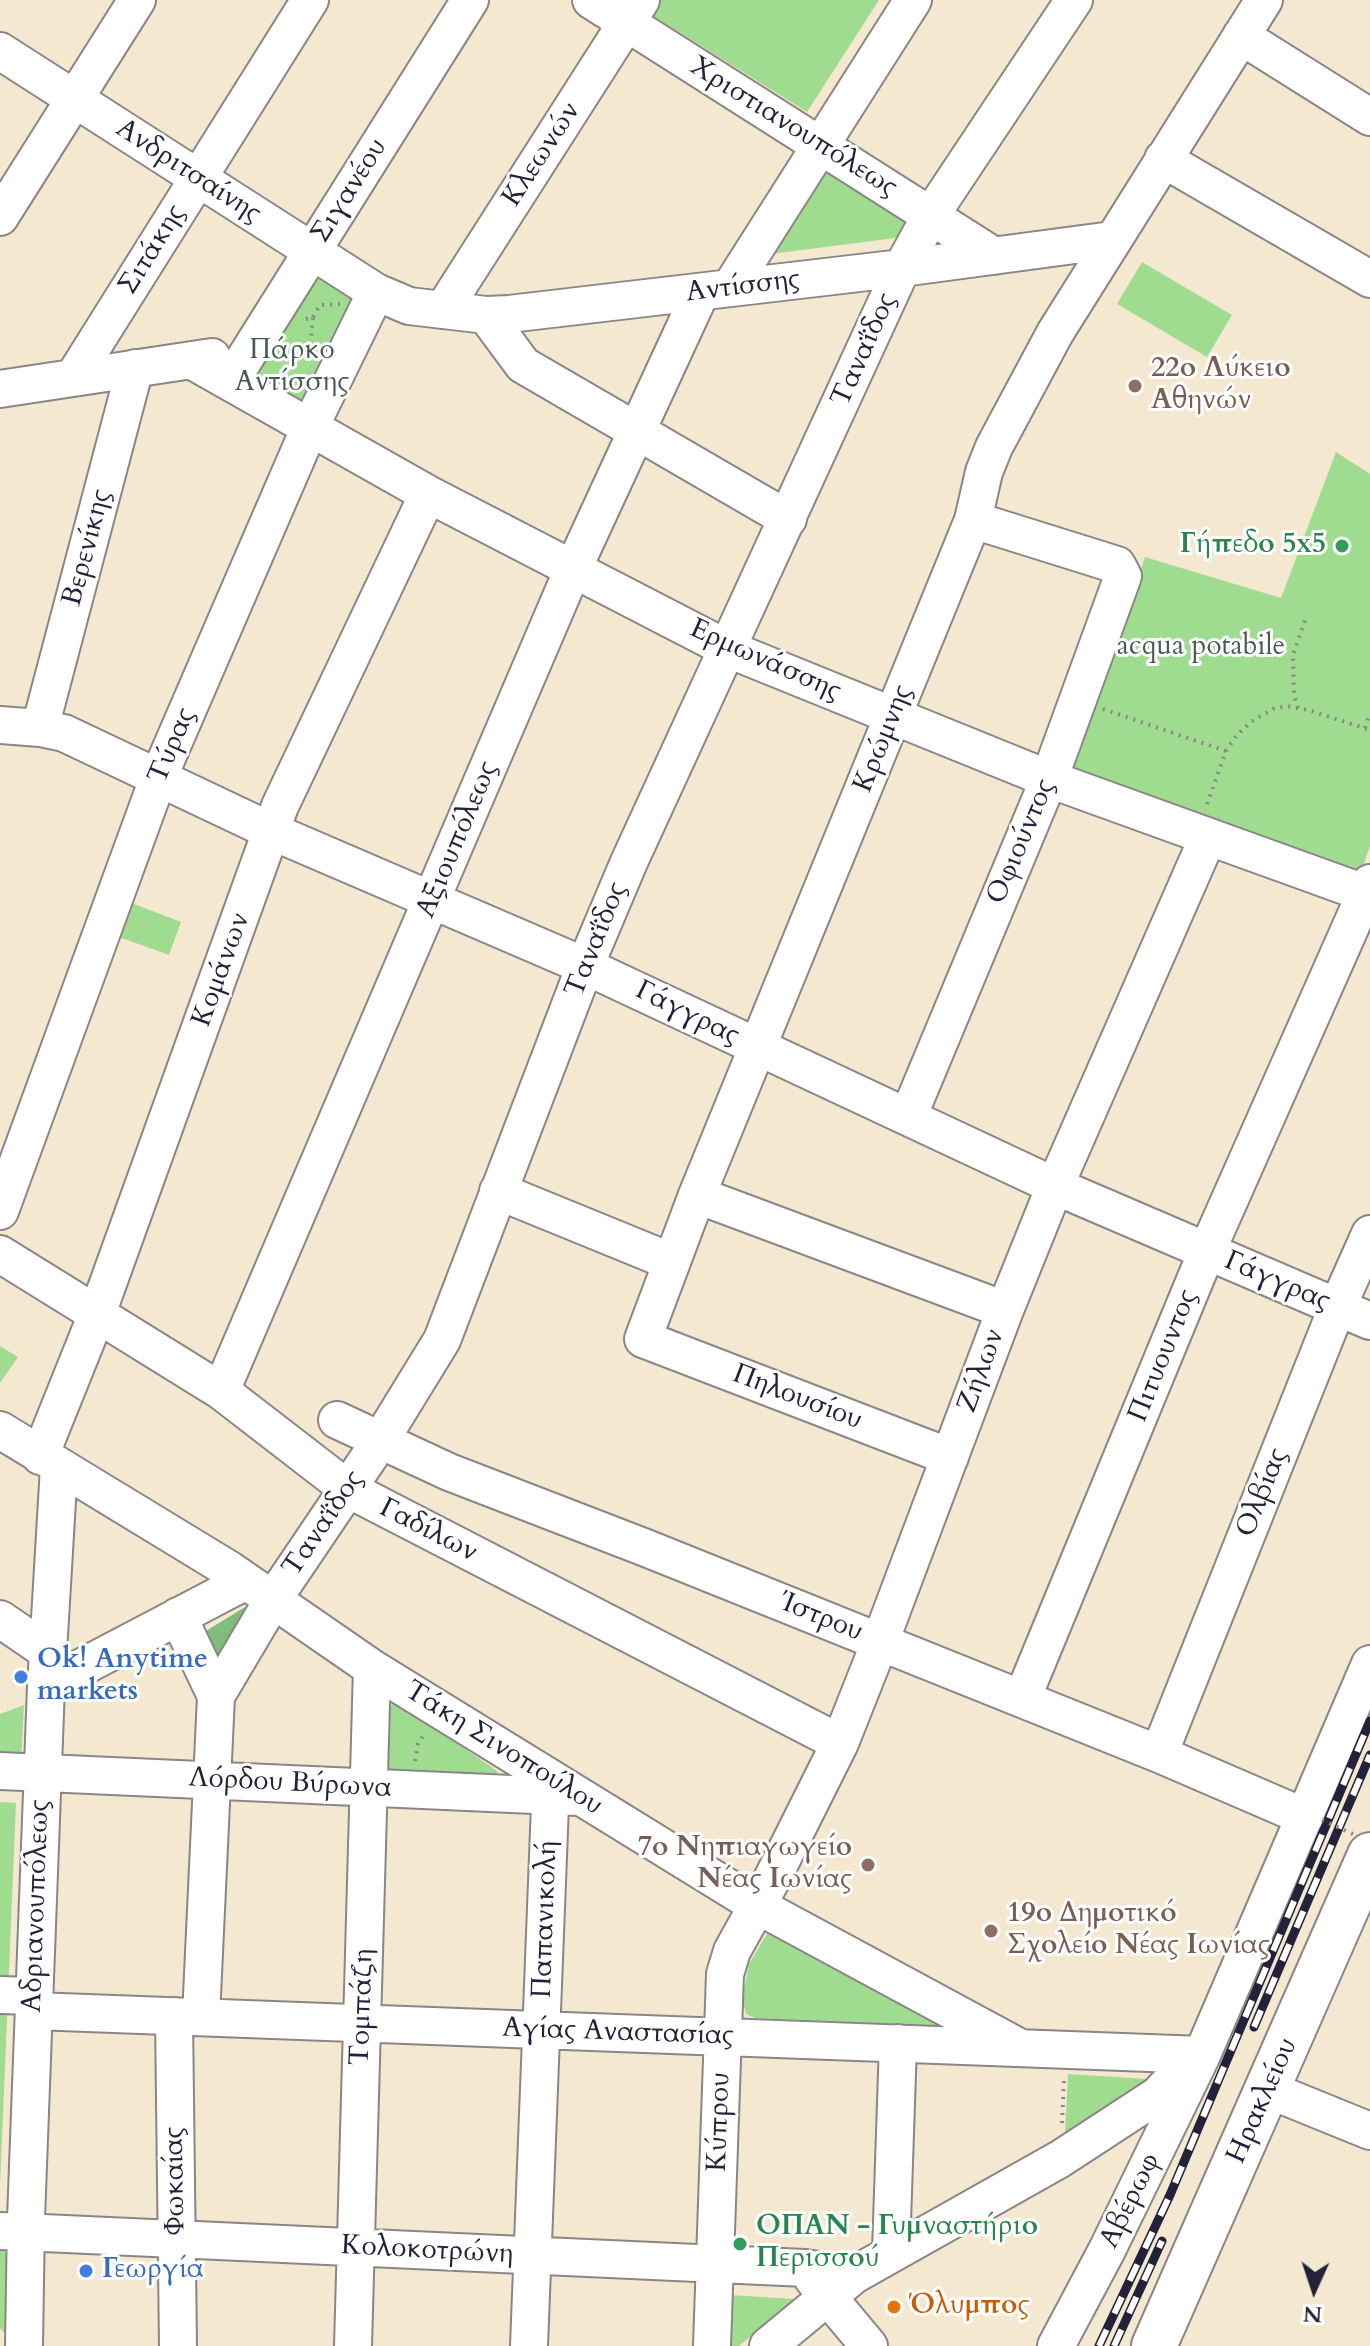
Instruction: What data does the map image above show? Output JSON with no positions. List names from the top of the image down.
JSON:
{
  "streets": {
    "main road": ["Ηρακλείου"],
    "street": [
      "Χριστιανουπόλεως",
      "Κλεωνών",
      "Ανδριτσαίνης",
      "Σιγανέου",
      "Σιτάκης",
      "Αντίσσης",
      "Ταναΐδος",
      "Βερενίκης",
      "Ερμωνάσσης",
      "Κρώμνης",
      "Τύρας",
      "Αξιουπόλεως",
      "Οφιούντος",
      "Κομάνων",
      "Γάγγρας",
      "Πιτυουντος",
      "Ζήλων",
      "Πηλουσίου",
      "Ολβίας",
      "Γαδίλων",
      "Ίστρου",
      "Τάκη Σινοπούλου",
      "Λόρδου Βύρωνα",
      "Αδριανουπόλεως",
      "Παπανικολή",
      "Τομπάζη",
      "Αγίας Αναστασίας",
      "Κύπρου",
      "Φωκαίας",
      "Αβέρωφ",
      "Κολοκοτρώνη"
    ]
  },
  "crossings": [
    ["Χριστιανουπόλεως", "Κλεωνών"],
    ["Χριστιανουπόλεως", "Αντίσσης"],
    ["Χριστιανουπόλεως", "Ταναΐδος"],
    ["Χριστιανουπόλεως", "Αξιουπόλεως"],
    ["Κλεωνών", "Αντίσσης"],
    ["Ανδριτσαίνης", "Σιγανέου"],
    ["Ανδριτσαίνης", "Σιτάκης"],
    ["Ανδριτσαίνης", "Αντίσσης"],
    ["Ανδριτσαίνης", "Τύρας"],
    ["Σιγανέου", "Ερμωνάσσης"],
    ["Αντίσσης", "Ταναΐδος"],
    ["Αντίσσης", "Κρώμνης"],
    ["Αντίσσης", "Τύρας"],
    ["Αντίσσης", "Αξιουπόλεως"],
    ["Ταναΐδος", "Ερμωνάσσης"],
    ["Ταναΐδος", "Γάγγρας"],
    ["Ταναΐδος", "Γαδίλων"],
    ["Ταναΐδος", "Ίστρου"],
    ["Ταναΐδος", "Τάκη Σινοπούλου"],
    ["Ταναΐδος", "Φωκαίας"],
    ["Βερενίκης", "Γάγγρας"],
    ["Ερμωνάσσης", "Κρώμνης"],
    ["Ερμωνάσσης", "Τύρας"],
    ["Ερμωνάσσης", "Αξιουπόλεως"],
    ["Ερμωνάσσης", "Οφιούντος"],
    ["Ερμωνάσσης", "Κομάνων"],
    ["Ερμωνάσσης", "Πιτυουντος"],
    ["Ερμωνάσσης", "Ζήλων"],
    ["Κρώμνης", "Οφιούντος"],
    ["Κρώμνης", "Γάγγρας"],
    ["Κρώμνης", "Πηλουσίου"],
    ["Τύρας", "Γάγγρας"],
    ["Αξιουπόλεως", "Γάγγρας"],
    ["Αξιουπόλεως", "Γαδίλων"],
    ["Οφιούντος", "Γάγγρας"],
    ["Κομάνων", "Γάγγρας"],
    ["Κομάνων", "Γαδίλων"],
    ["Κομάνων", "Τάκη Σινοπούλου"],
    ["Κομάνων", "Αδριανουπόλεως"],
    ["Γάγγρας", "Πιτυουντος"],
    ["Γάγγρας", "Ζήλων"],
    ["Γάγγρας", "Ολβίας"],
    ["Πιτυουντος", "Ίστρου"],
    ["Ζήλων", "Πηλουσίου"],
    ["Ζήλων", "Γαδίλων"],
    ["Ζήλων", "Ίστρου"],
    ["Ζήλων", "Τάκη Σινοπούλου"],
    ["Ζήλων", "Κύπρου"],
    ["Ολβίας", "Ίστρου"],
    ["Τάκη Σινοπούλου", "Λόρδου Βύρωνα"],
    ["Τάκη Σινοπούλου", "Αδριανουπόλεως"],
    ["Τάκη Σινοπούλου", "Παπανικολή"],
    ["Τάκη Σινοπούλου", "Τομπάζη"],
    ["Τάκη Σινοπούλου", "Αγίας Αναστασίας"],
    ["Τάκη Σινοπούλου", "Κύπρου"],
    ["Τάκη Σινοπούλου", "Φωκαίας"],
    ["Λόρδου Βύρωνα", "Αδριανουπόλεως"],
    ["Λόρδου Βύρωνα", "Παπανικολή"],
    ["Λόρδου Βύρωνα", "Τομπάζη"],
    ["Λόρδου Βύρωνα", "Φωκαίας"],
    ["Αδριανουπόλεως", "Αγίας Αναστασίας"],
    ["Αδριανουπόλεως", "Κολοκοτρώνη"],
    ["Παπανικολή", "Αγίας Αναστασίας"],
    ["Παπανικολή", "Κολοκοτρώνη"],
    ["Τομπάζη", "Αγίας Αναστασίας"],
    ["Τομπάζη", "Κολοκοτρώνη"],
    ["Αγίας Αναστασίας", "Κύπρου"],
    ["Αγίας Αναστασίας", "Φωκαίας"],
    ["Αγίας Αναστασίας", "Αβέρωφ"],
    ["Κύπρου", "Κολοκοτρώνη"],
    ["Φωκαίας", "Κολοκοτρώνη"]
  ],
  "parks": ["Πάρκο Αντίσσης", "acqua potabile"],
  "places": [
    "22ο Λύκειο Αθηνών",
    "Γήπεδο 5x5",
    "Ok! Anytime markets",
    "7ο Νηπιαγωγείο Νέας Ιωνίας",
    "19ο Δημοτικό Σχολείο Νέας Ιωνίας",
    "ΟΠΑΝ - Γυμναστήριο Περισσού",
    "Γεωργία",
    "Όλυμπος"
  ],
  "north": "bottom"
}
